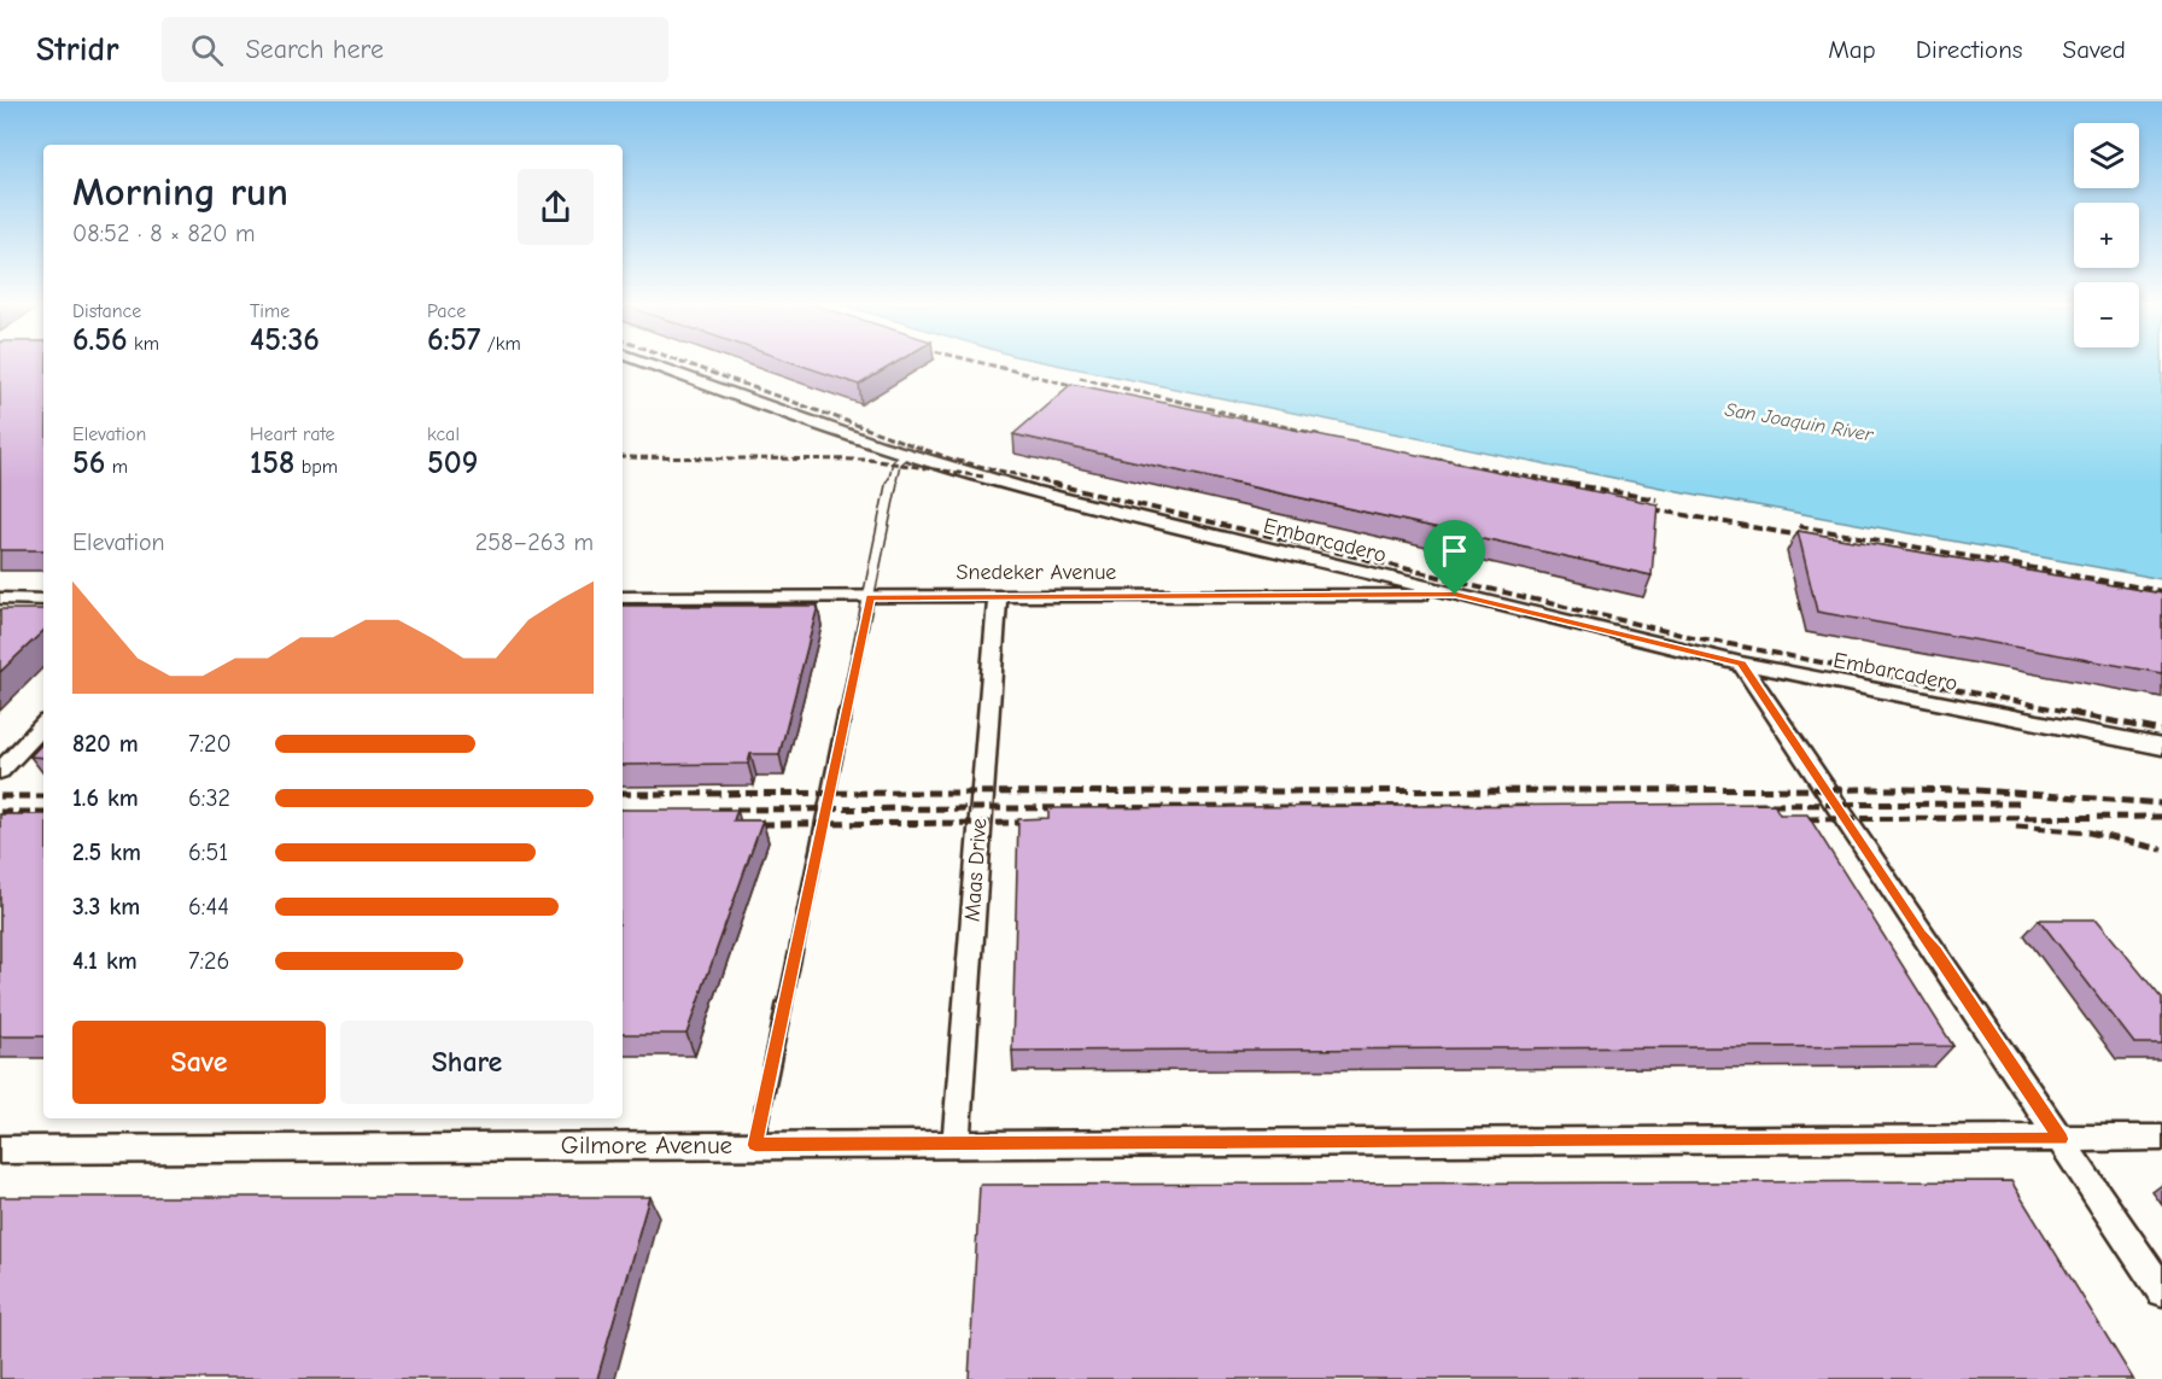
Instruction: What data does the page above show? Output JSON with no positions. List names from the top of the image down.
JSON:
{
  "streets": {
    "street": [
      "Embarcadero",
      "Snedeker Avenue",
      "Maas Drive",
      "Gilmore Avenue"
    ]
  },
  "crossings": [
    ["Embarcadero", "Snedeker Avenue"],
    ["Snedeker Avenue", "Maas Drive"],
    ["Maas Drive", "Gilmore Avenue"]
  ],
  "water": ["San Joaquin River"],
  "page": {
    "header": "Stridr",
    "search": "Search here",
    "nav": ["Map", "Directions", "Saved"],
    "map_buttons": ["+", "−"],
    "heading": ["Morning run", "08:52 · 8 × 820 m"],
    "stats": [
      ["Distance", "6.56 km"],
      ["Time", "45:36"],
      ["Pace", "6:57 /km"],
      ["Elevation", "56 m"],
      ["Heart rate", "158 bpm"],
      ["kcal", "509"]
    ],
    "chart": ["Elevation", "258–263 m"],
    "list": [
      {
        "name": "820 m",
        "note": "7:20"
      },
      {
        "name": "1.6 km",
        "note": "6:32"
      },
      {
        "name": "2.5 km",
        "note": "6:51"
      },
      {
        "name": "3.3 km",
        "note": "6:44"
      },
      {
        "name": "4.1 km",
        "note": "7:26"
      }
    ],
    "buttons": ["Save", "Share"]
  }
}
